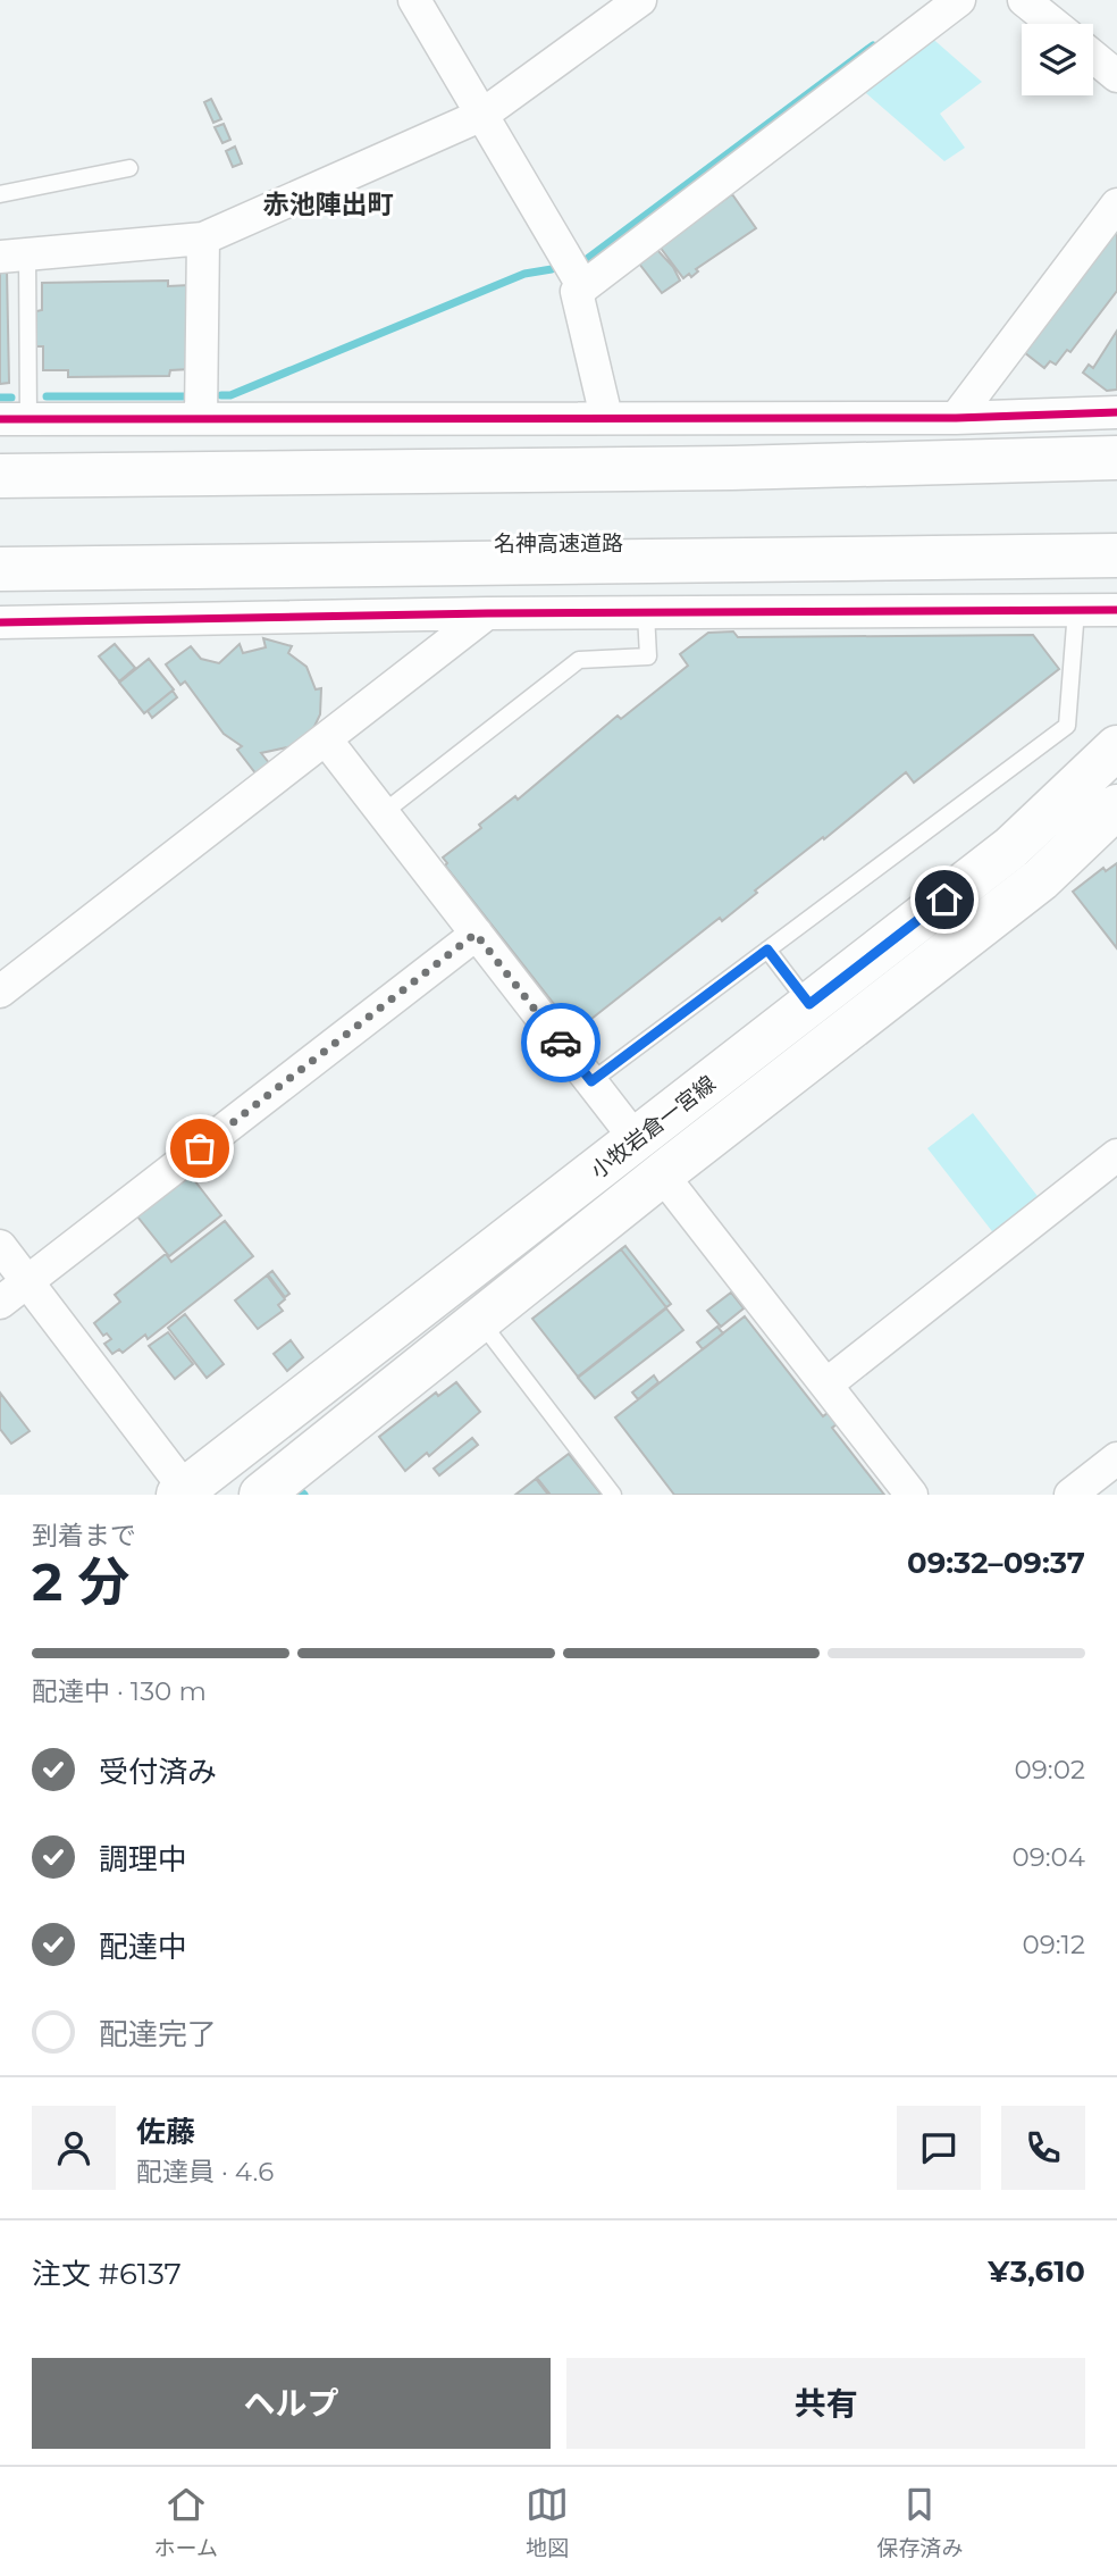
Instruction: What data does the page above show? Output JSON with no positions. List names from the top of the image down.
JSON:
{
  "streets": {
    "main road": ["名神高速道路", "小牧岩倉一宮線"]
  },
  "districts": ["赤池陣出町"],
  "page": {
    "heading": ["2 分", "到着まで", "09:32–09:37"],
    "panel": [
      "佐藤",
      "配達員 · 4.6",
      "注文 #6137",
      "¥3,610"
    ],
    "bar": "配達中 · 130 m",
    "list": [
      ["受付済み", "09:02"],
      ["調理中", "09:04"],
      ["配達中", "09:12"],
      "配達完了"
    ],
    "buttons": ["ヘルプ", "共有"],
    "tabs": ["ホーム", "地図", "保存済み"]
  }
}
